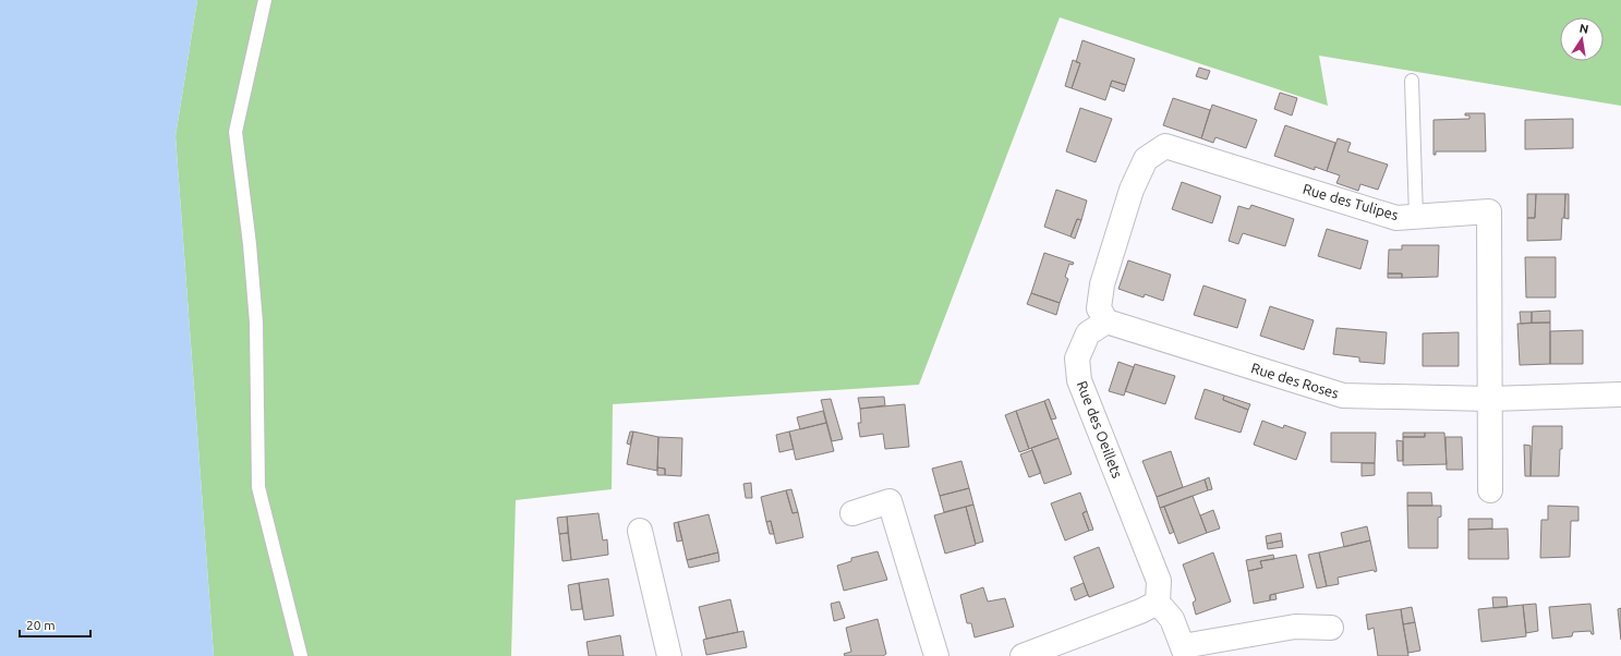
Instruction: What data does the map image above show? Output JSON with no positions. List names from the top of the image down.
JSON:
{
  "streets": {
    "street": ["Rue des Tulipes", "Rue des Roses", "Rue des Oeillets"]
  },
  "crossings": [
    ["Rue des Tulipes", "Rue des Roses"],
    ["Rue des Tulipes", "Rue des Oeillets"],
    ["Rue des Roses", "Rue des Oeillets"]
  ],
  "scale_bar": "20 m",
  "north": "top"
}
